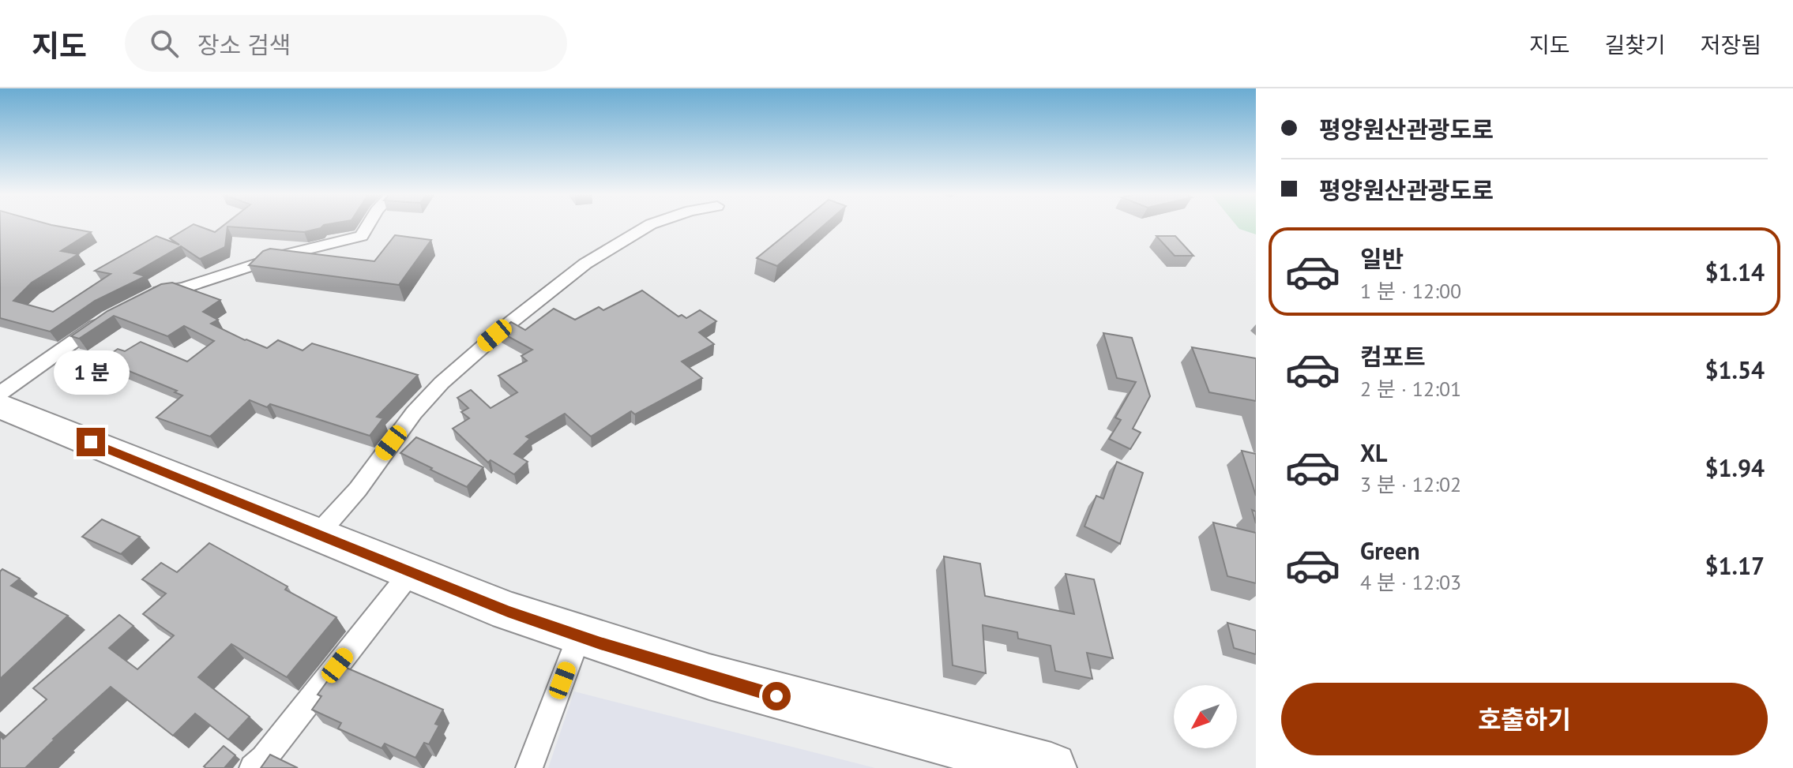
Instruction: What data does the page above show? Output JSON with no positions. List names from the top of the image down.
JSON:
{
  "north": "bottom left",
  "page": {
    "header": "지도",
    "search": "장소 검색",
    "nav": ["지도", "길찾기", "저장됨"],
    "banner": ["평양원산관광도로", "평양원산관광도로"],
    "list": [
      {
        "name": "일반",
        "note": "1 분 · 12:00",
        "value": "$1.14"
      },
      {
        "name": "컴포트",
        "note": "2 분 · 12:01",
        "value": "$1.54"
      },
      {
        "name": "XL",
        "note": "3 분 · 12:02",
        "value": "$1.94"
      },
      {
        "name": "Green",
        "note": "4 분 · 12:03",
        "value": "$1.17"
      }
    ],
    "bubble": "1 분",
    "buttons": "호출하기"
  }
}
